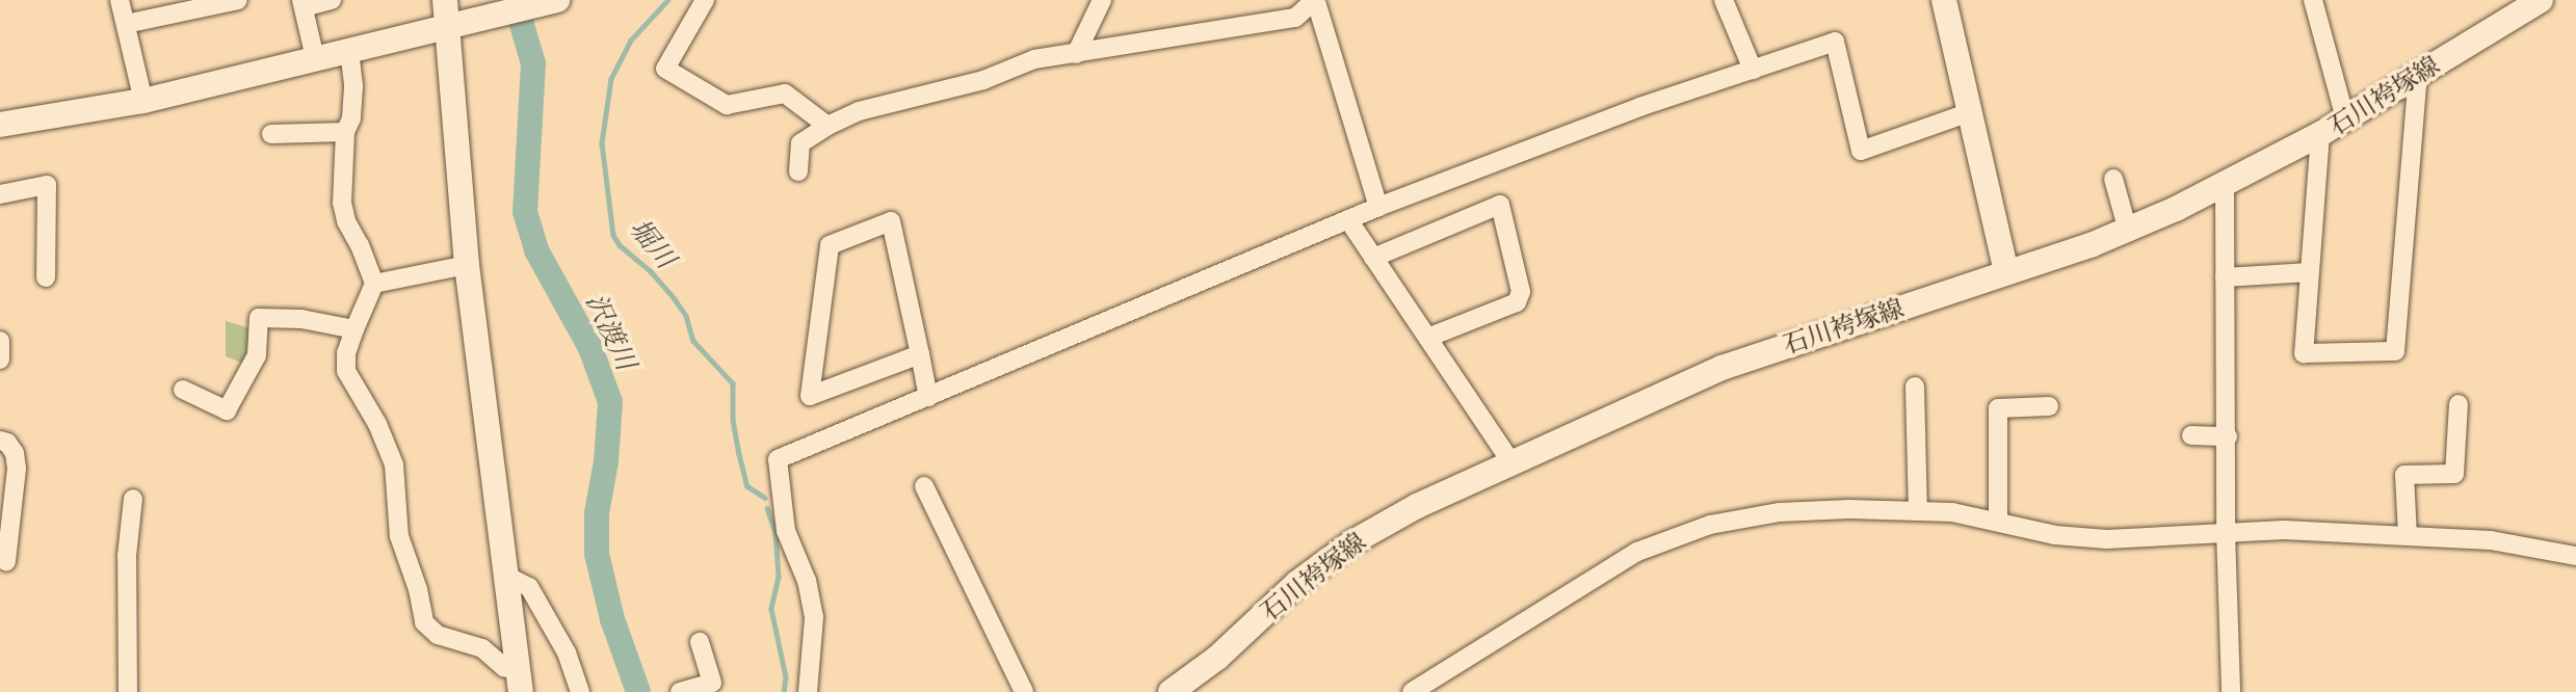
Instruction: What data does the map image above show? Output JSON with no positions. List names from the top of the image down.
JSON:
{
  "streets": {
    "main road": ["石川袴塚線"]
  },
  "water": ["堀川", "沢渡川"]
}
